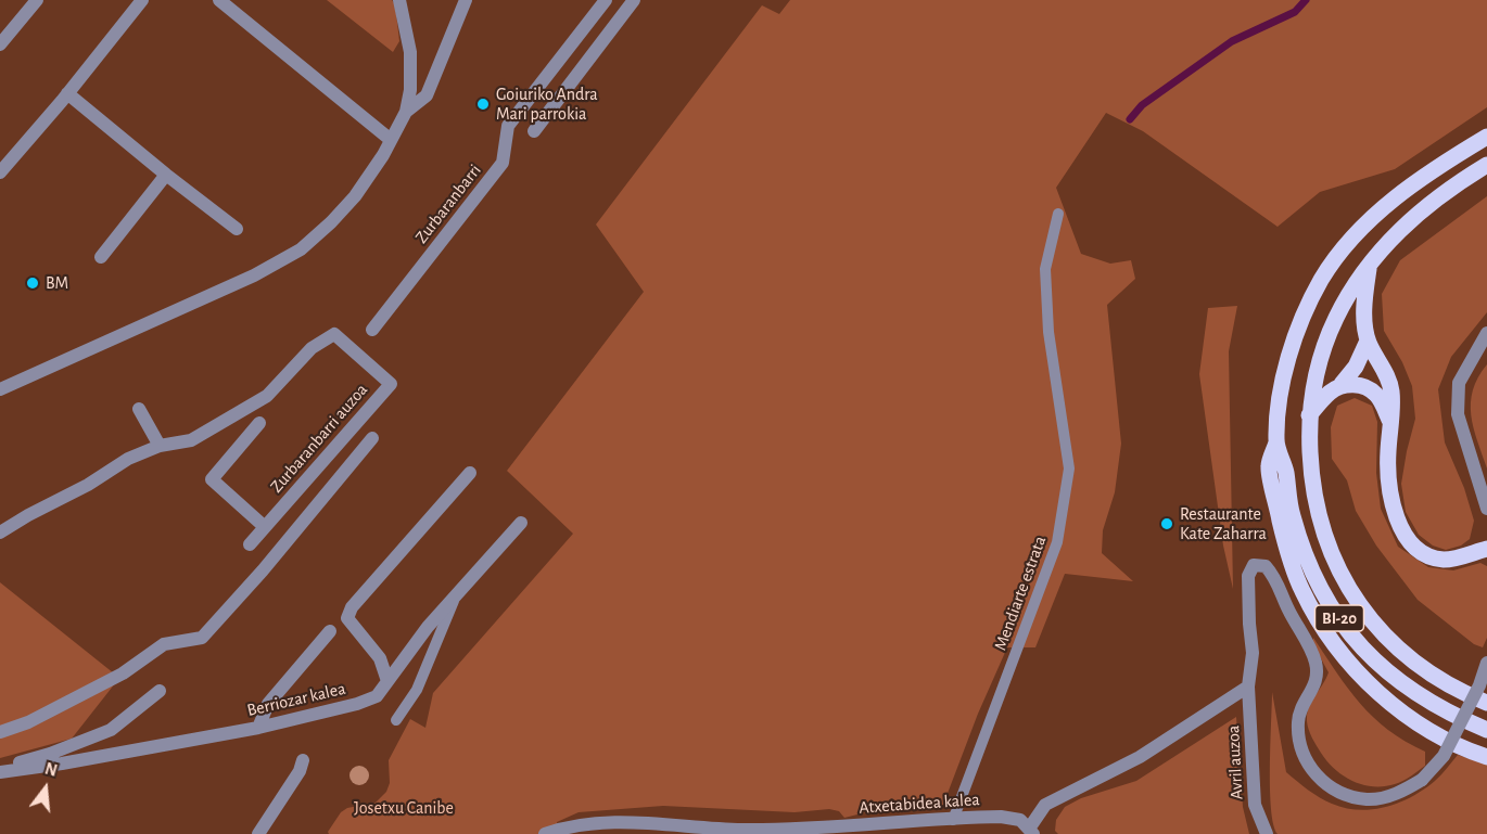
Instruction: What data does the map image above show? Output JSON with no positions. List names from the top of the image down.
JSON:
{
  "streets": {
    "main road": ["BI-20"],
    "street": [
      "Zurbaranbarri",
      "Zurbaranbarri auzoa",
      "Berriozar kalea",
      "Avril auzoa",
      "Atxetabidea kalea"
    ],
    "lane": ["Mendiarte estrata"]
  },
  "crossings": [
    ["Mendiarte estrata", "Atxetabidea kalea"],
    ["Avril auzoa", "Atxetabidea kalea"]
  ],
  "parks": ["Josetxu Canibe"],
  "places": ["Goiuriko Andra Mari parrokia", "BM", "Restaurante Kate Zaharra"],
  "north": "top"
}
